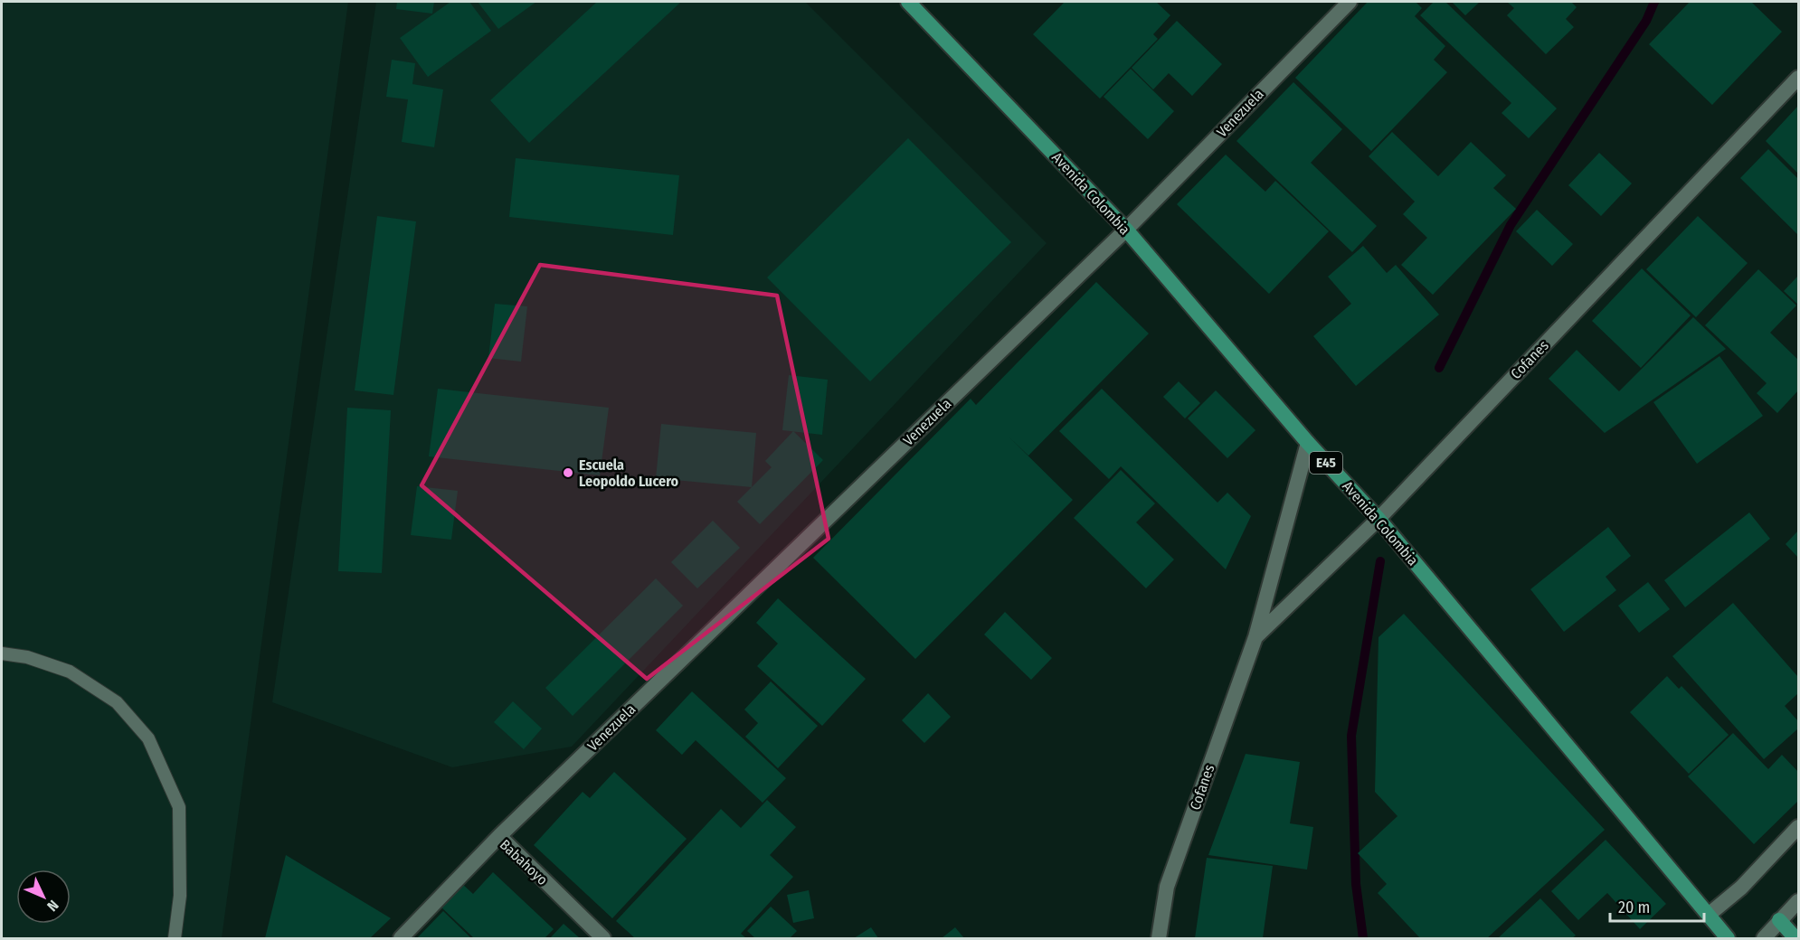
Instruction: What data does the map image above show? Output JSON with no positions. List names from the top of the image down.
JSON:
{
  "streets": {
    "main road": ["Avenida Colombia", "E45"],
    "street": ["Venezuela", "Cofanes", "Babahoyo"]
  },
  "crossings": [
    ["Venezuela", "Avenida Colombia"],
    ["Venezuela", "Babahoyo"],
    ["Avenida Colombia", "Cofanes"]
  ],
  "places": ["Escuela Leopoldo Lucero"],
  "scale_bar": "20 m",
  "north": "bottom right"
}
